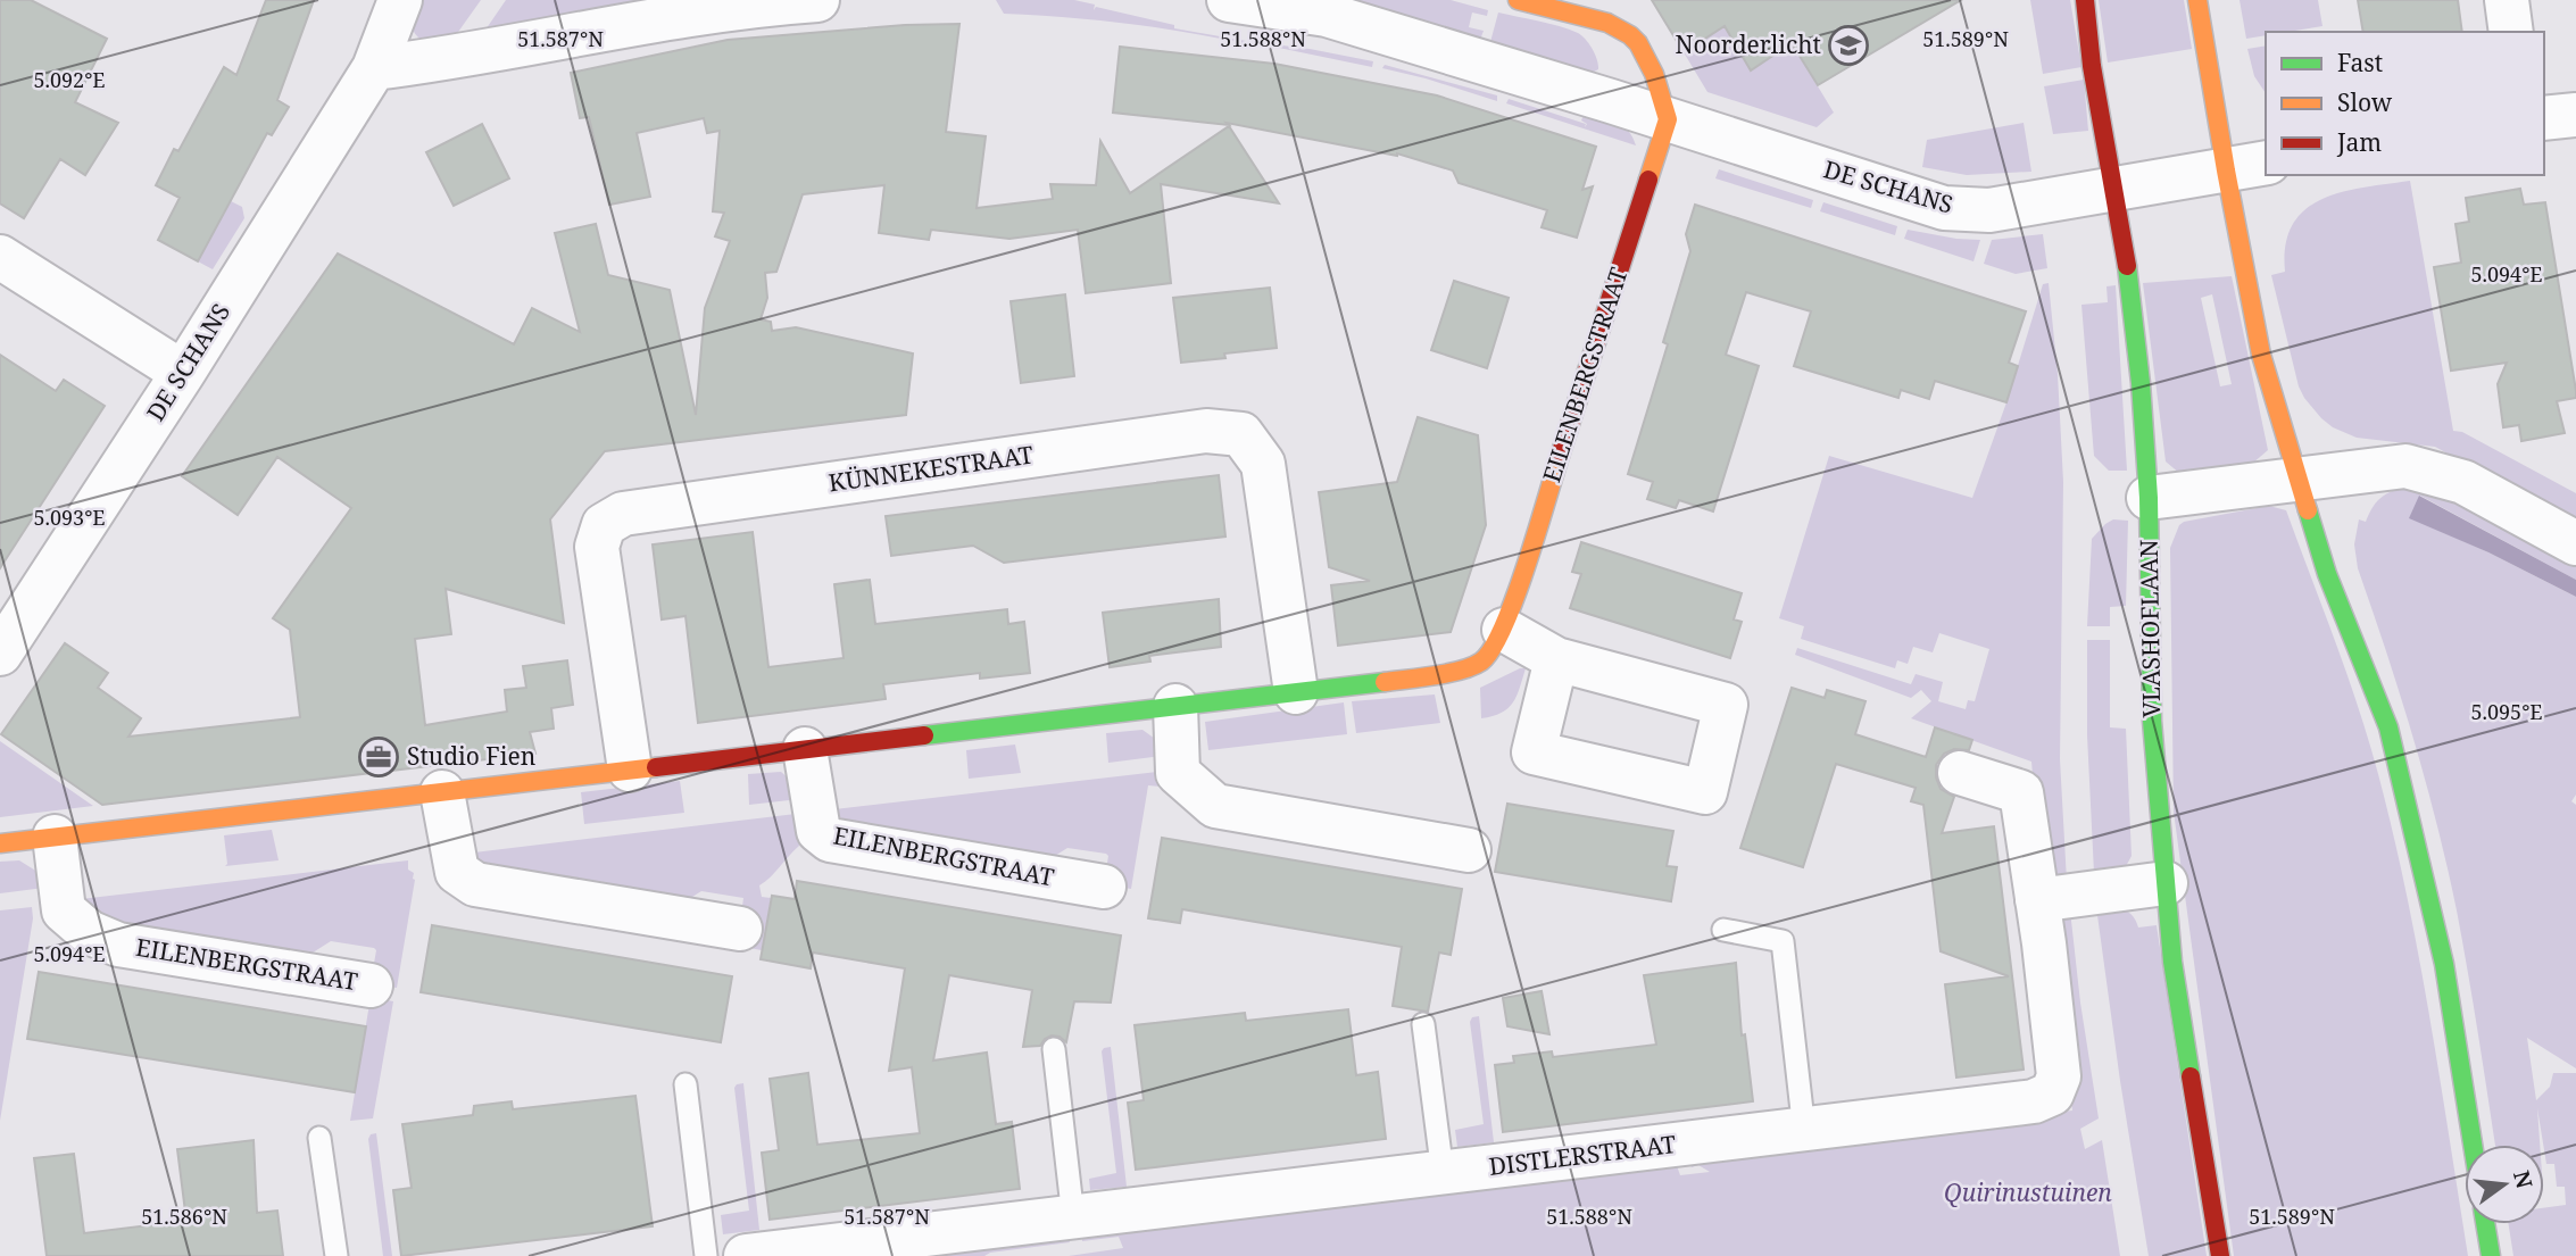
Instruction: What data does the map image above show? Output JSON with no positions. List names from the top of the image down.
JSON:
{
  "streets": {
    "street": [
      "DE SCHANS",
      "EILENBERGSTRAAT",
      "KÜNNEKESTRAAT",
      "VLASHOFLAAN",
      "DISTLERSTRAAT"
    ]
  },
  "crossings": [
    ["DE SCHANS", "EILENBERGSTRAAT"],
    ["DE SCHANS", "VLASHOFLAAN"],
    ["EILENBERGSTRAAT", "KÜNNEKESTRAAT"]
  ],
  "parks": ["Quirinustuinen"],
  "places": {
    "school or university": ["Noorderlicht"],
    "office": ["Studio Fien"]
  },
  "legend": ["Fast", "Slow", "Jam"],
  "north": "right",
  "coordinates": [
    "51.587°N",
    "51.588°N",
    "51.589°N",
    "5.092°E",
    "5.094°E",
    "5.093°E",
    "5.095°E",
    "51.586°N"
  ]
}
